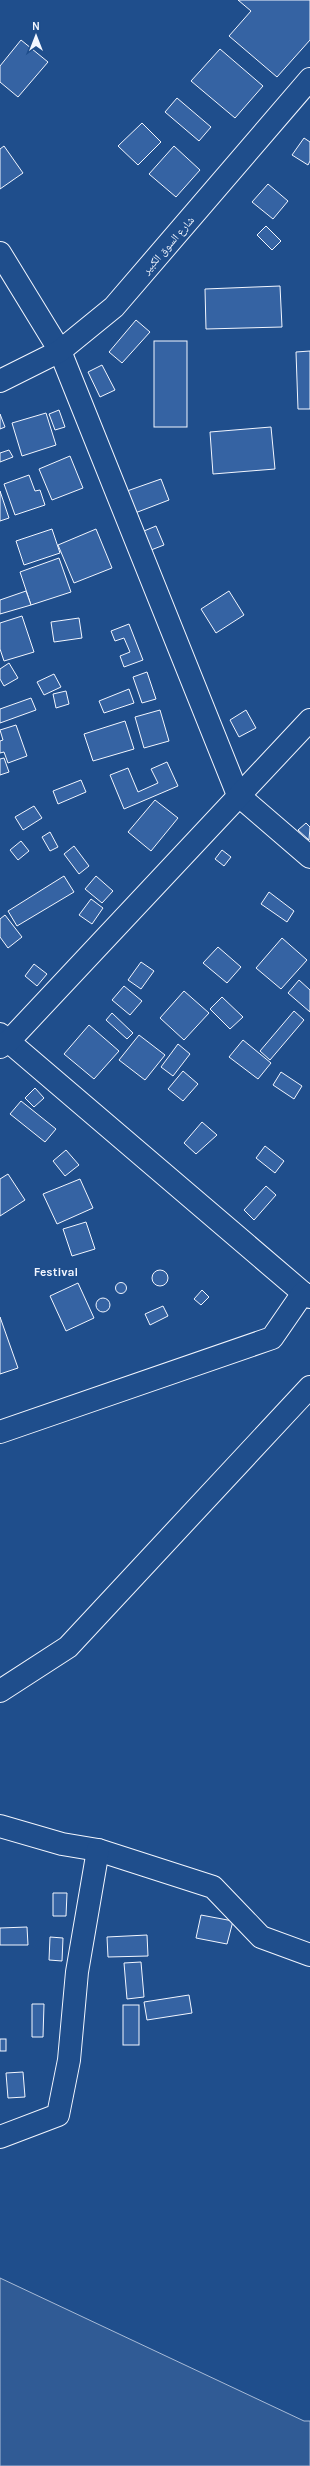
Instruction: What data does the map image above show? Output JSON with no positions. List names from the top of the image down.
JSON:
{
  "streets": {
    "street": ["شارع السوق الكبير"]
  },
  "districts": ["Festival"],
  "north": "top"
}
